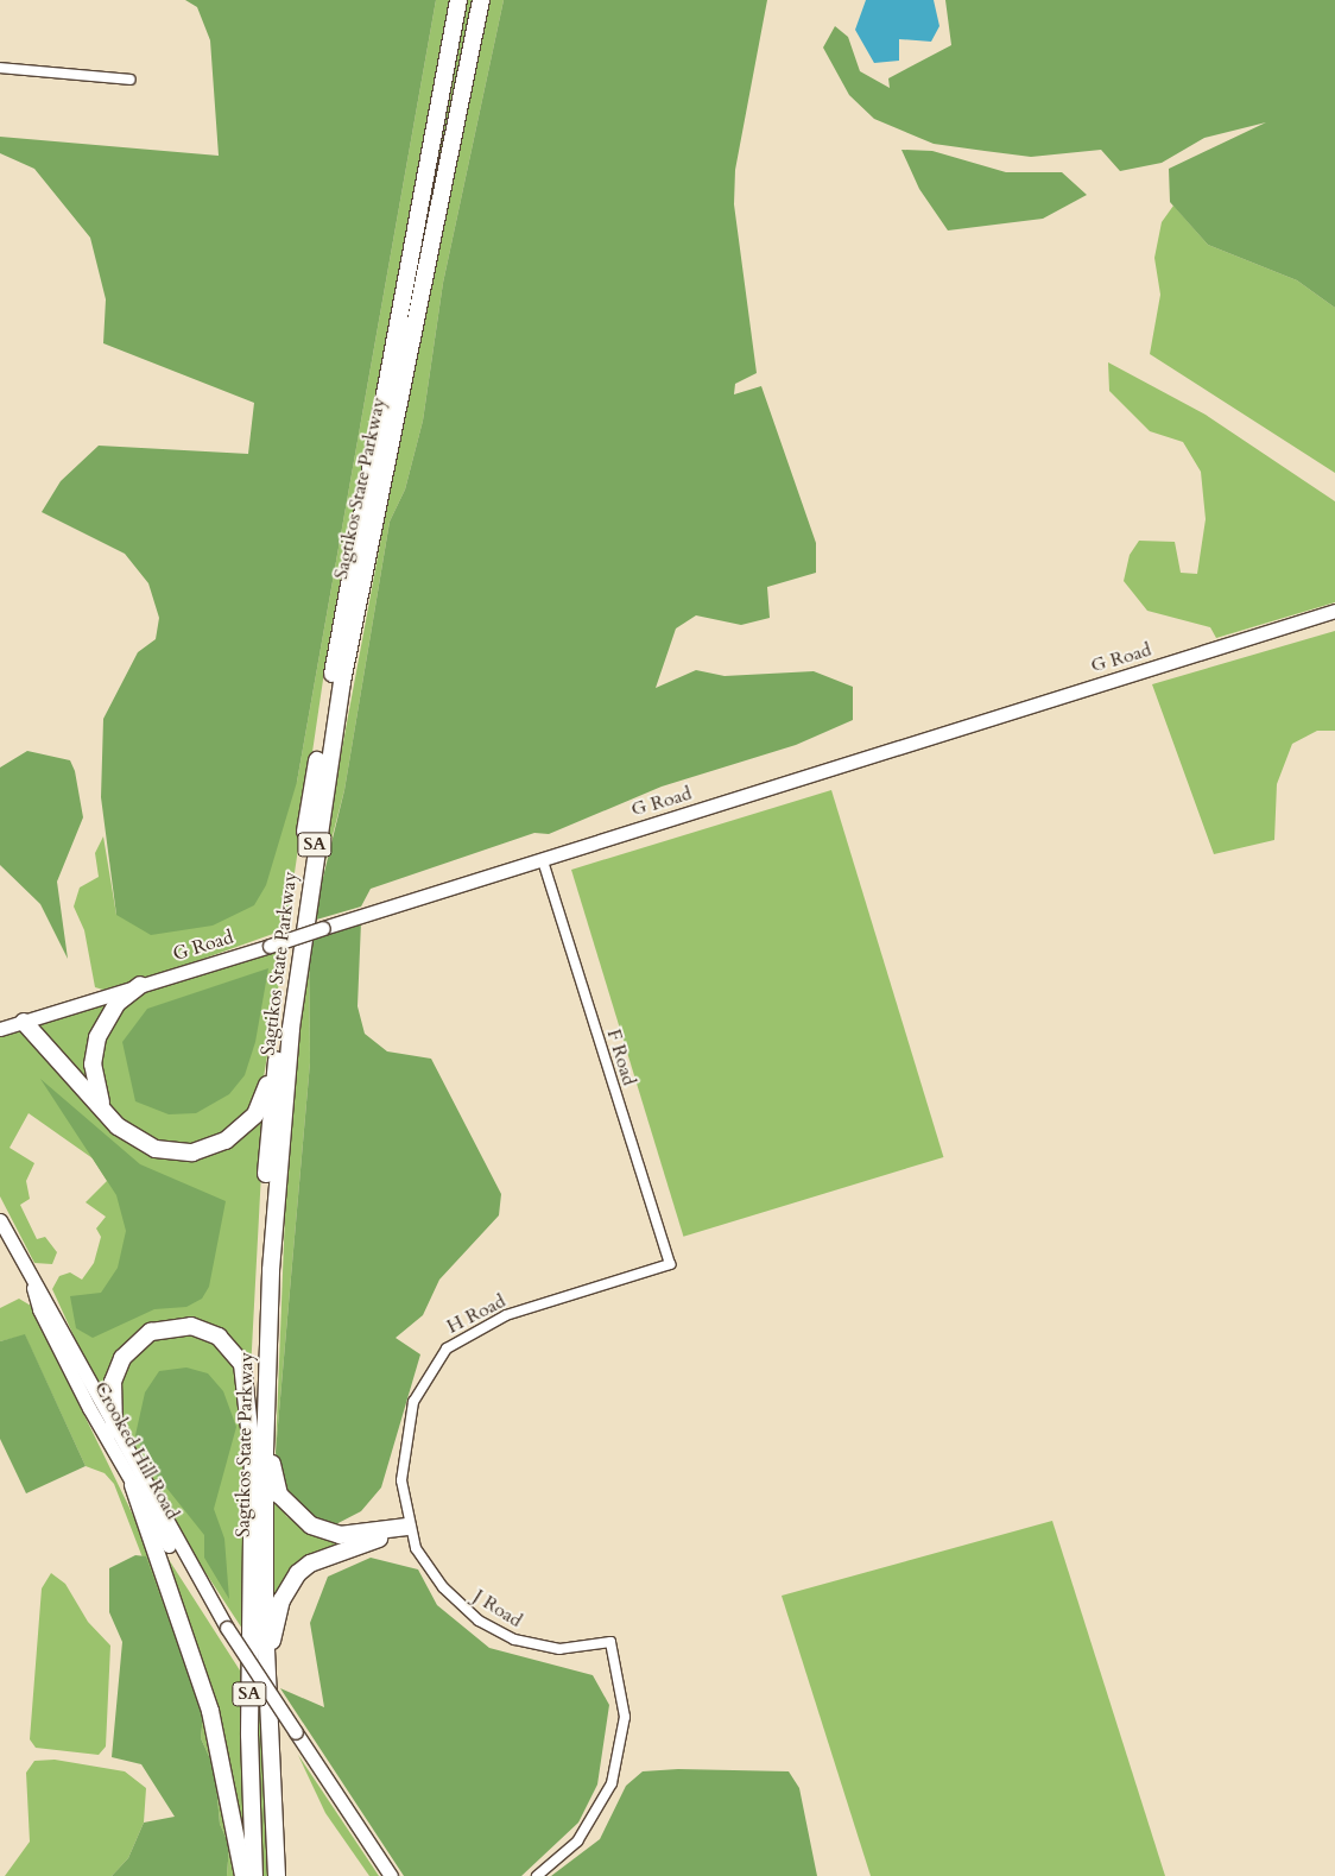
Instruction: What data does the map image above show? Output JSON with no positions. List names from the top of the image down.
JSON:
{
  "streets": {
    "highway": ["Sagtikos State Parkway", "SA"],
    "street": [
      "G Road",
      "F Road",
      "H Road",
      "Crooked Hill Road",
      "J Road"
    ]
  },
  "crossings": [
    ["G Road", "F Road"],
    ["F Road", "H Road"],
    ["H Road", "J Road"]
  ]
}
